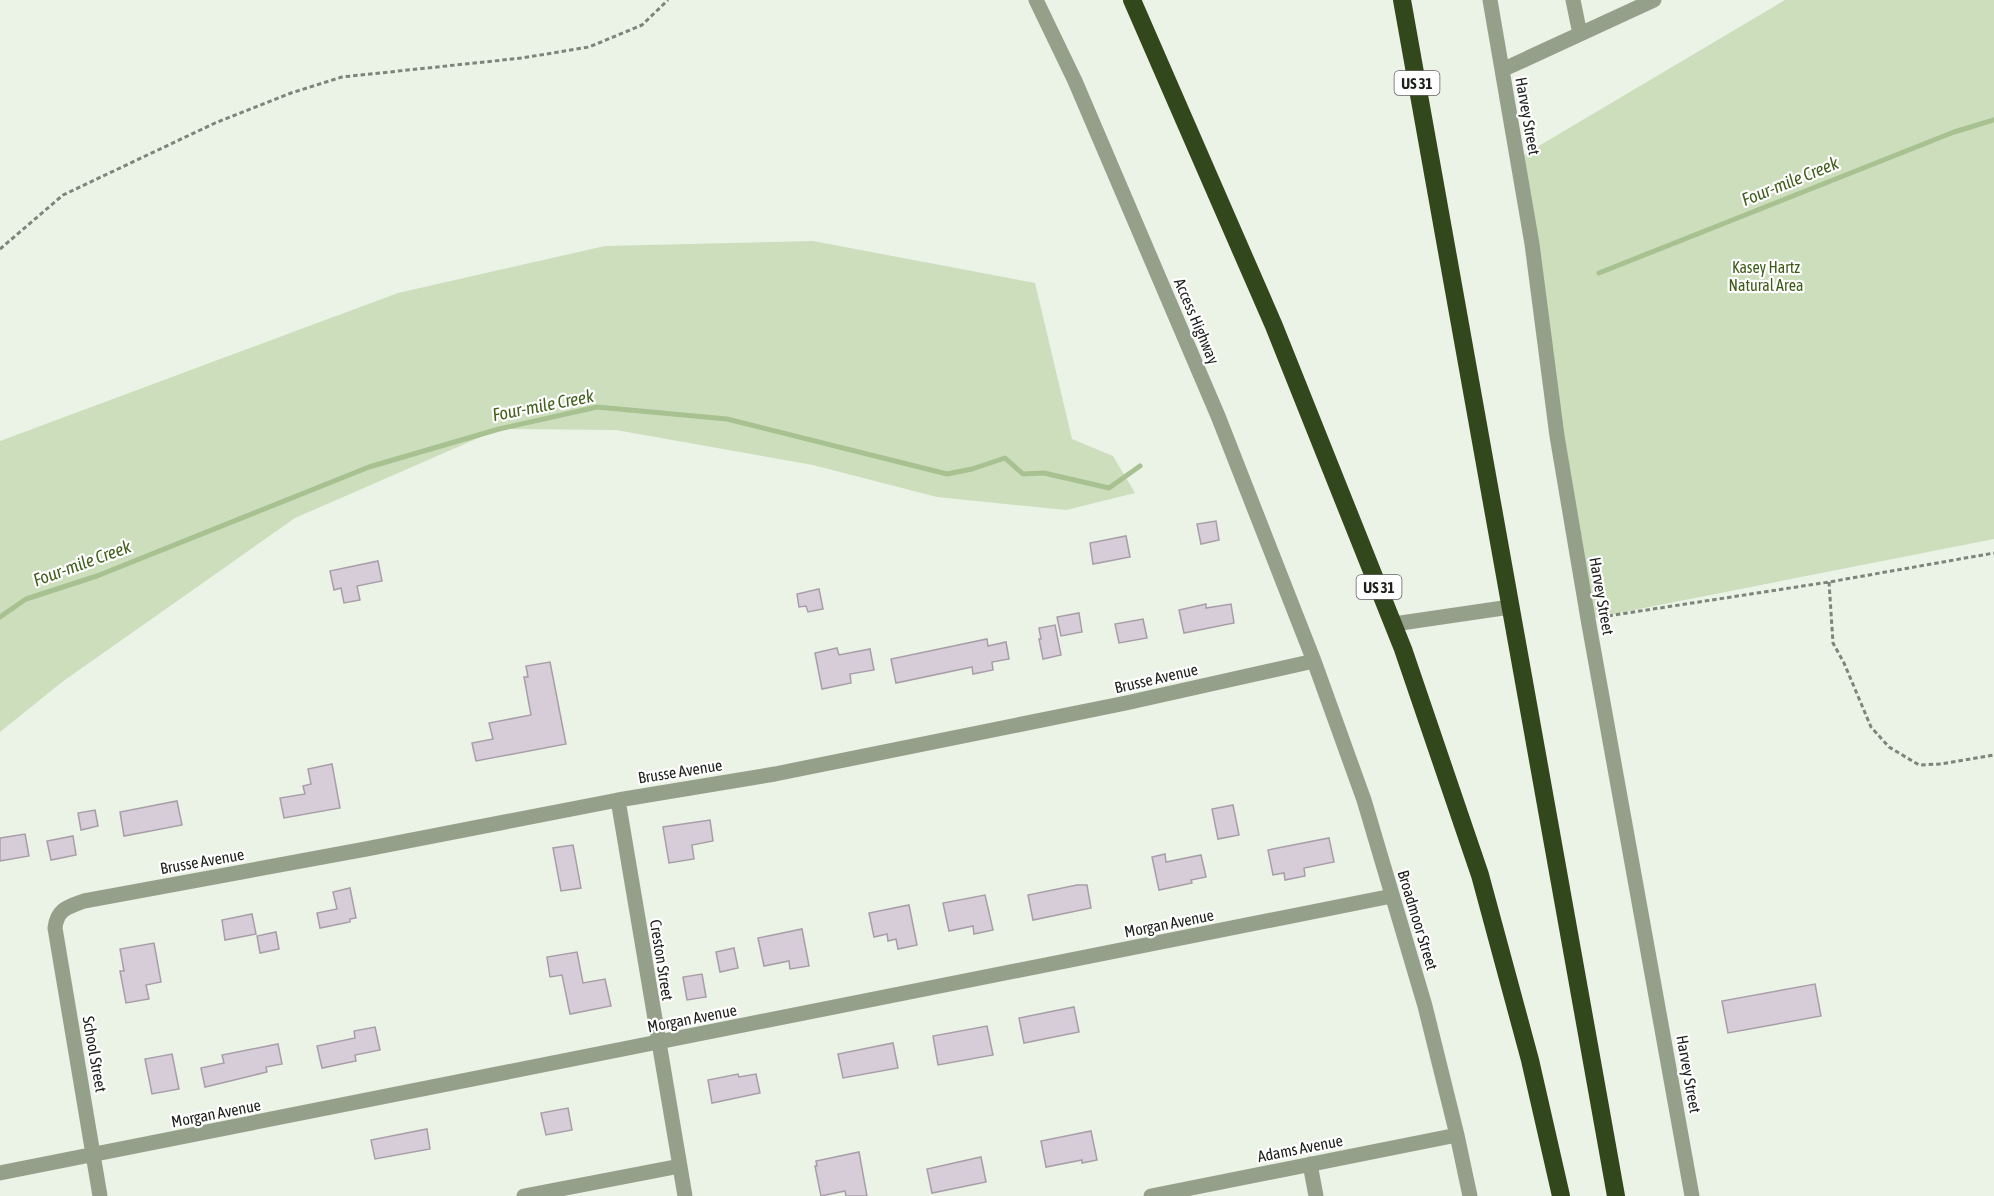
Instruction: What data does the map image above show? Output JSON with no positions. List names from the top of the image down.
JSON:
{
  "streets": {
    "highway": ["US 31"],
    "street": [
      "Harvey Street",
      "Access Highway",
      "Brusse Avenue",
      "Broadmoor Street",
      "Morgan Avenue",
      "Creston Street",
      "School Street",
      "Adams Avenue"
    ]
  },
  "crossings": [
    ["Access Highway", "Brusse Avenue"],
    ["Access Highway", "Broadmoor Street"],
    ["Brusse Avenue", "Broadmoor Street"],
    ["Brusse Avenue", "Creston Street"],
    ["Brusse Avenue", "School Street"],
    ["Broadmoor Street", "Morgan Avenue"],
    ["Broadmoor Street", "Adams Avenue"],
    ["Morgan Avenue", "Creston Street"],
    ["Morgan Avenue", "School Street"]
  ],
  "water": ["Four-mile Creek"],
  "parks": ["Kasey Hartz Natural Area"]
}
